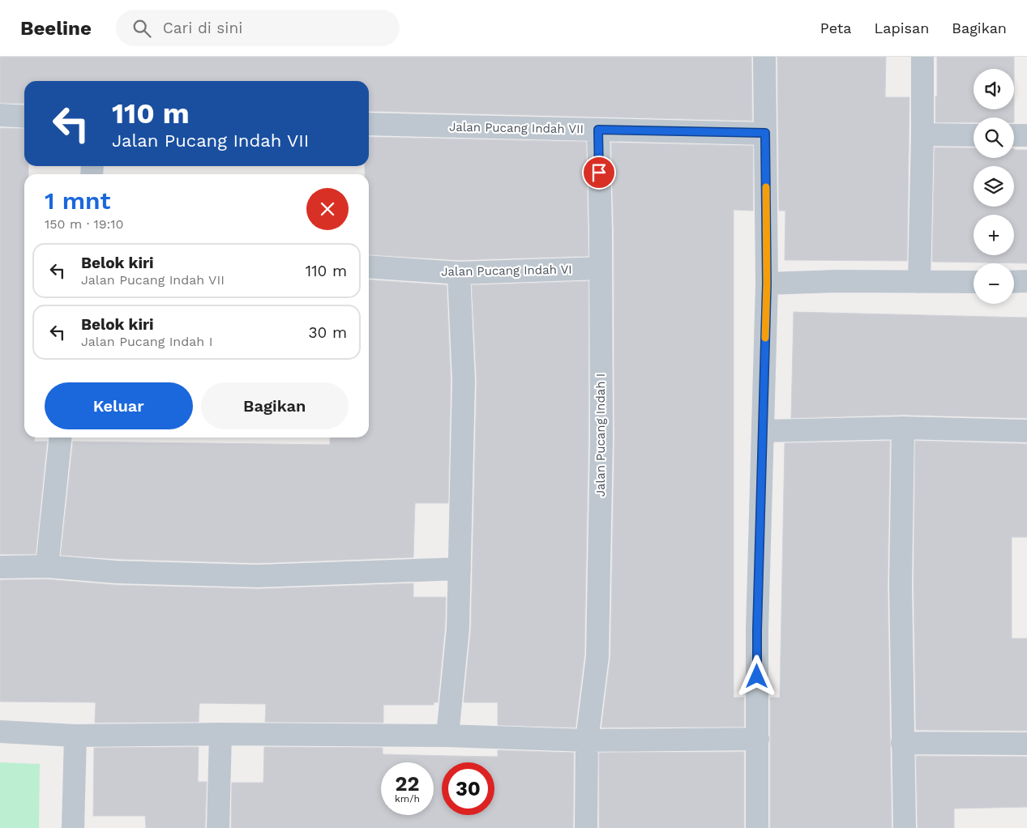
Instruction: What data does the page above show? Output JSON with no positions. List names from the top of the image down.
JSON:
{
  "streets": {
    "street": ["Jalan Pucang Indah VII", "Jalan Pucang Indah VI", "Jalan Pucang Indah I"]
  },
  "crossings": [
    ["Jalan Pucang Indah VII", "Jalan Pucang Indah I"],
    ["Jalan Pucang Indah VI", "Jalan Pucang Indah I"]
  ],
  "page": {
    "header": "Beeline",
    "search": "Cari di sini",
    "nav": ["Peta", "Lapisan", "Bagikan"],
    "map_buttons": ["+", "−"],
    "turn": ["110 m", "Jalan Pucang Indah VII"],
    "heading": ["1 mnt", "150 m · 19:10"],
    "list": [
      {
        "name": "Belok kiri",
        "note": "Jalan Pucang Indah VII",
        "value": "110 m"
      },
      {
        "name": "Belok kiri",
        "note": "Jalan Pucang Indah I",
        "value": "30 m"
      }
    ],
    "buttons": ["Keluar", "Bagikan"],
    "speed": "22 km/h",
    "limit": "30"
  }
}
